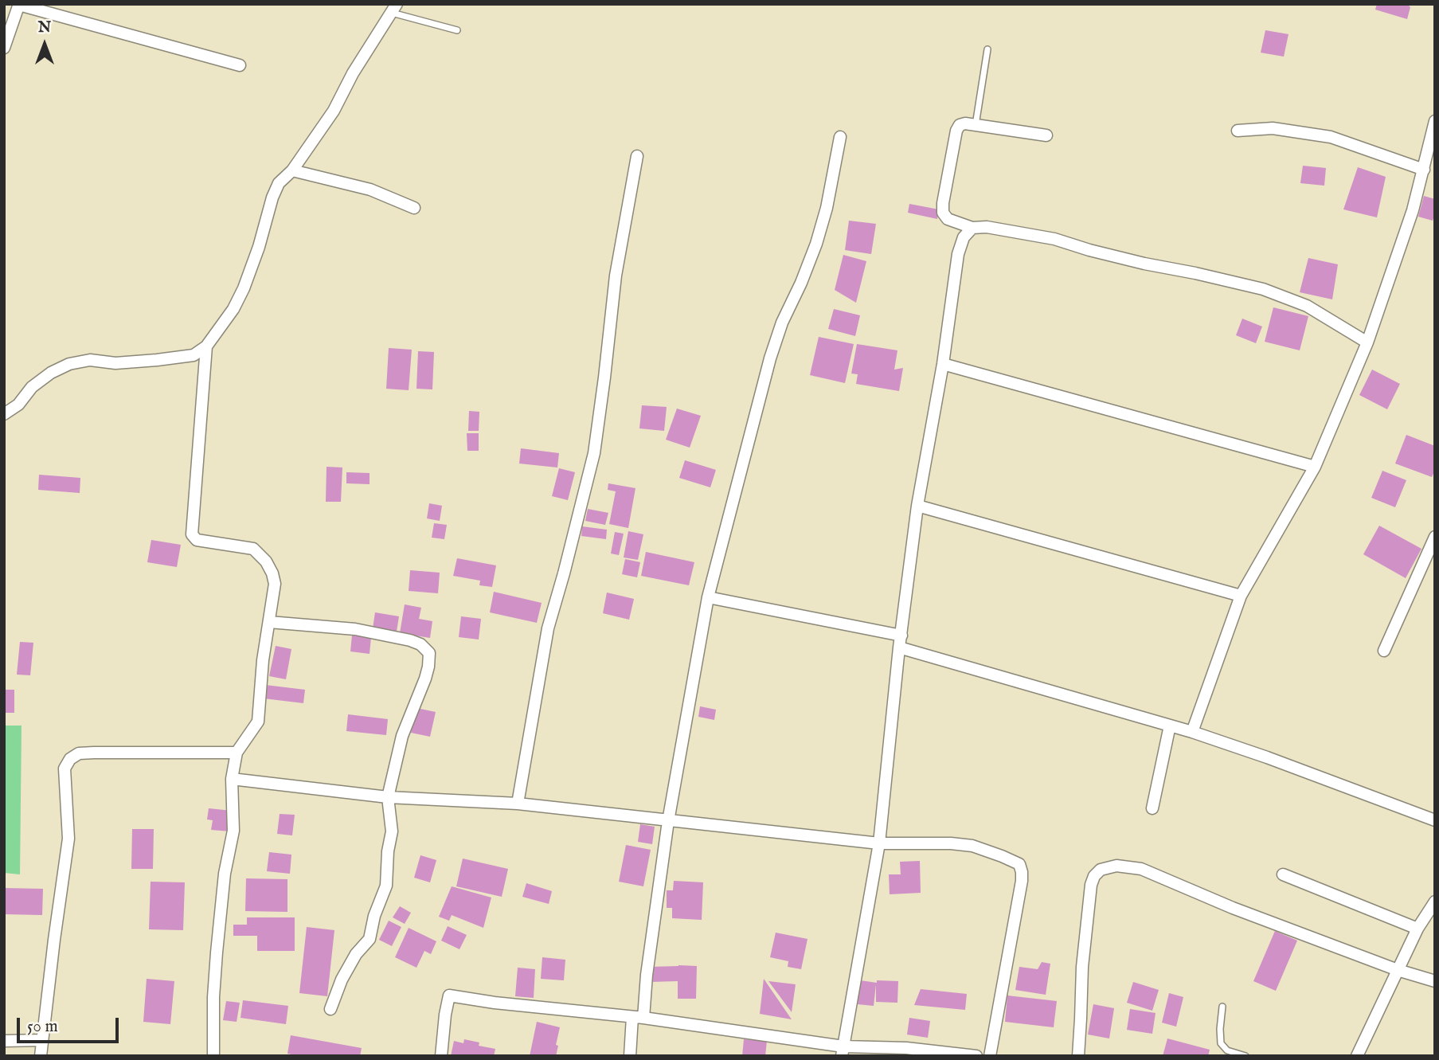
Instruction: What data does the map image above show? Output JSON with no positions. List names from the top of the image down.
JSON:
{
  "scale_bar": "50 m",
  "north": "top"
}
